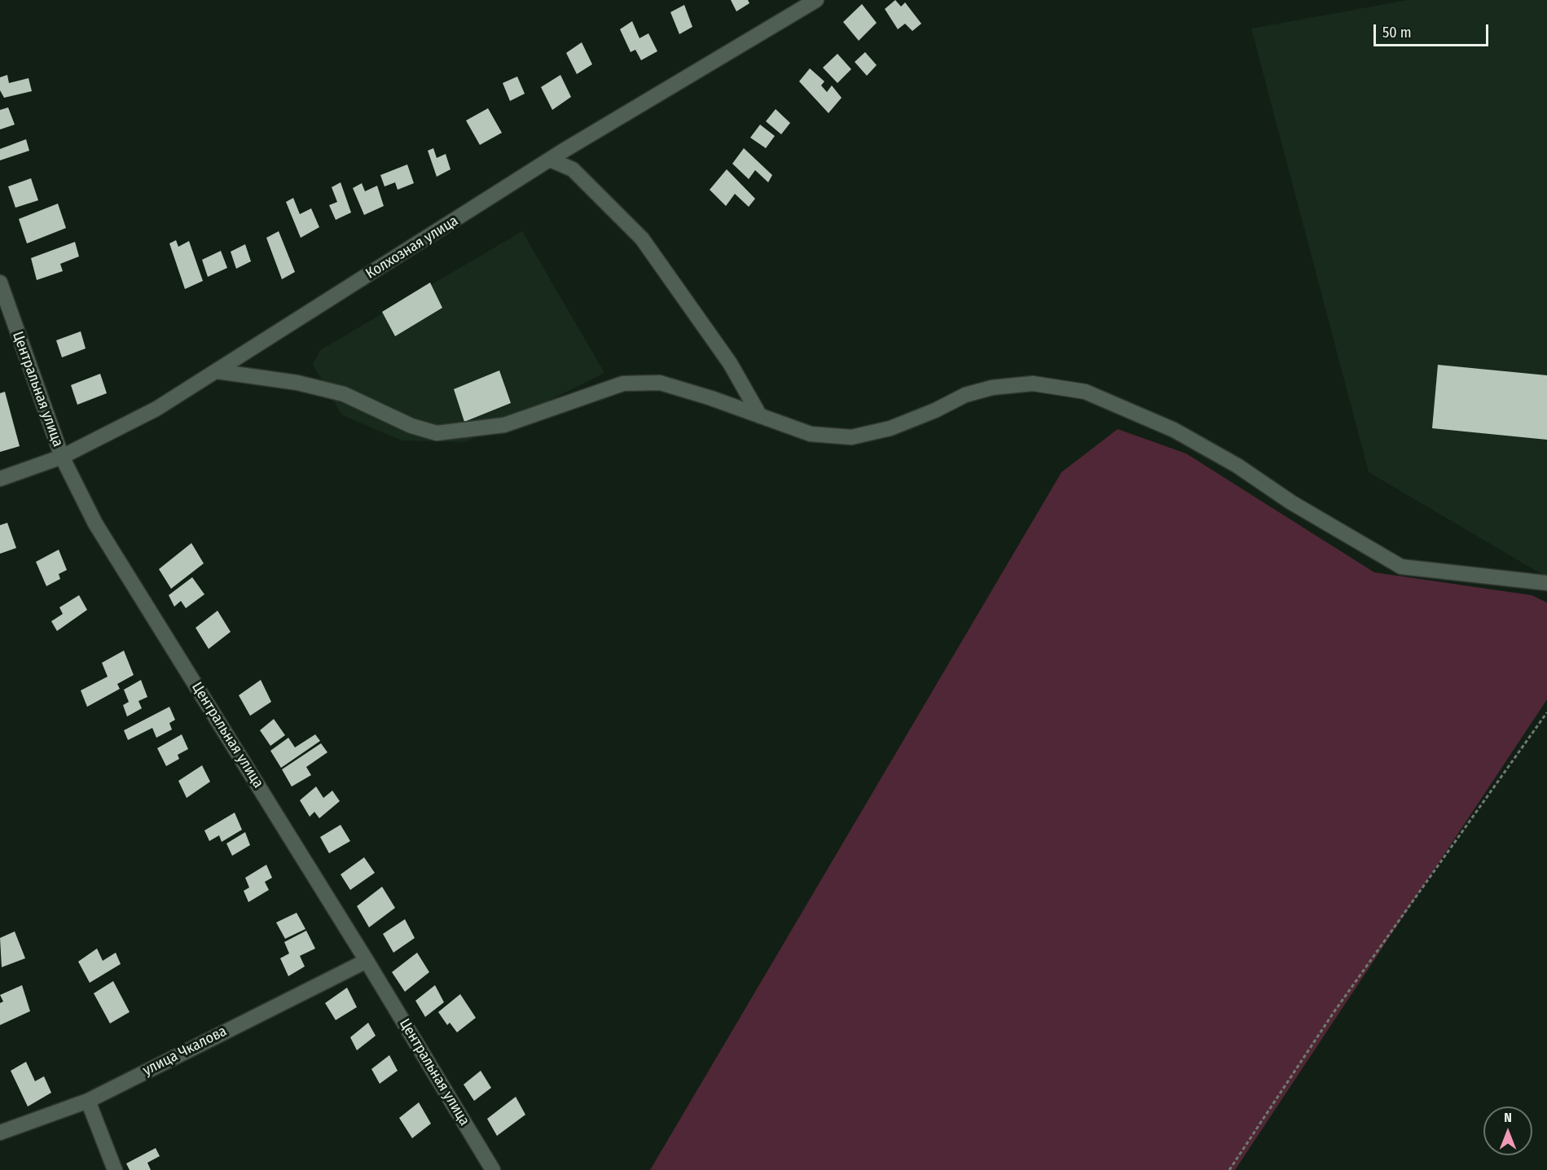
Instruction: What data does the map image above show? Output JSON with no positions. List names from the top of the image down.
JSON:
{
  "streets": {
    "street": ["Колхозная улица", "Центральная улица", "улица Чкалова"]
  },
  "crossings": [
    ["Колхозная улица", "Центральная улица"],
    ["Центральная улица", "улица Чкалова"]
  ],
  "scale_bar": "50 m",
  "north": "top"
}
